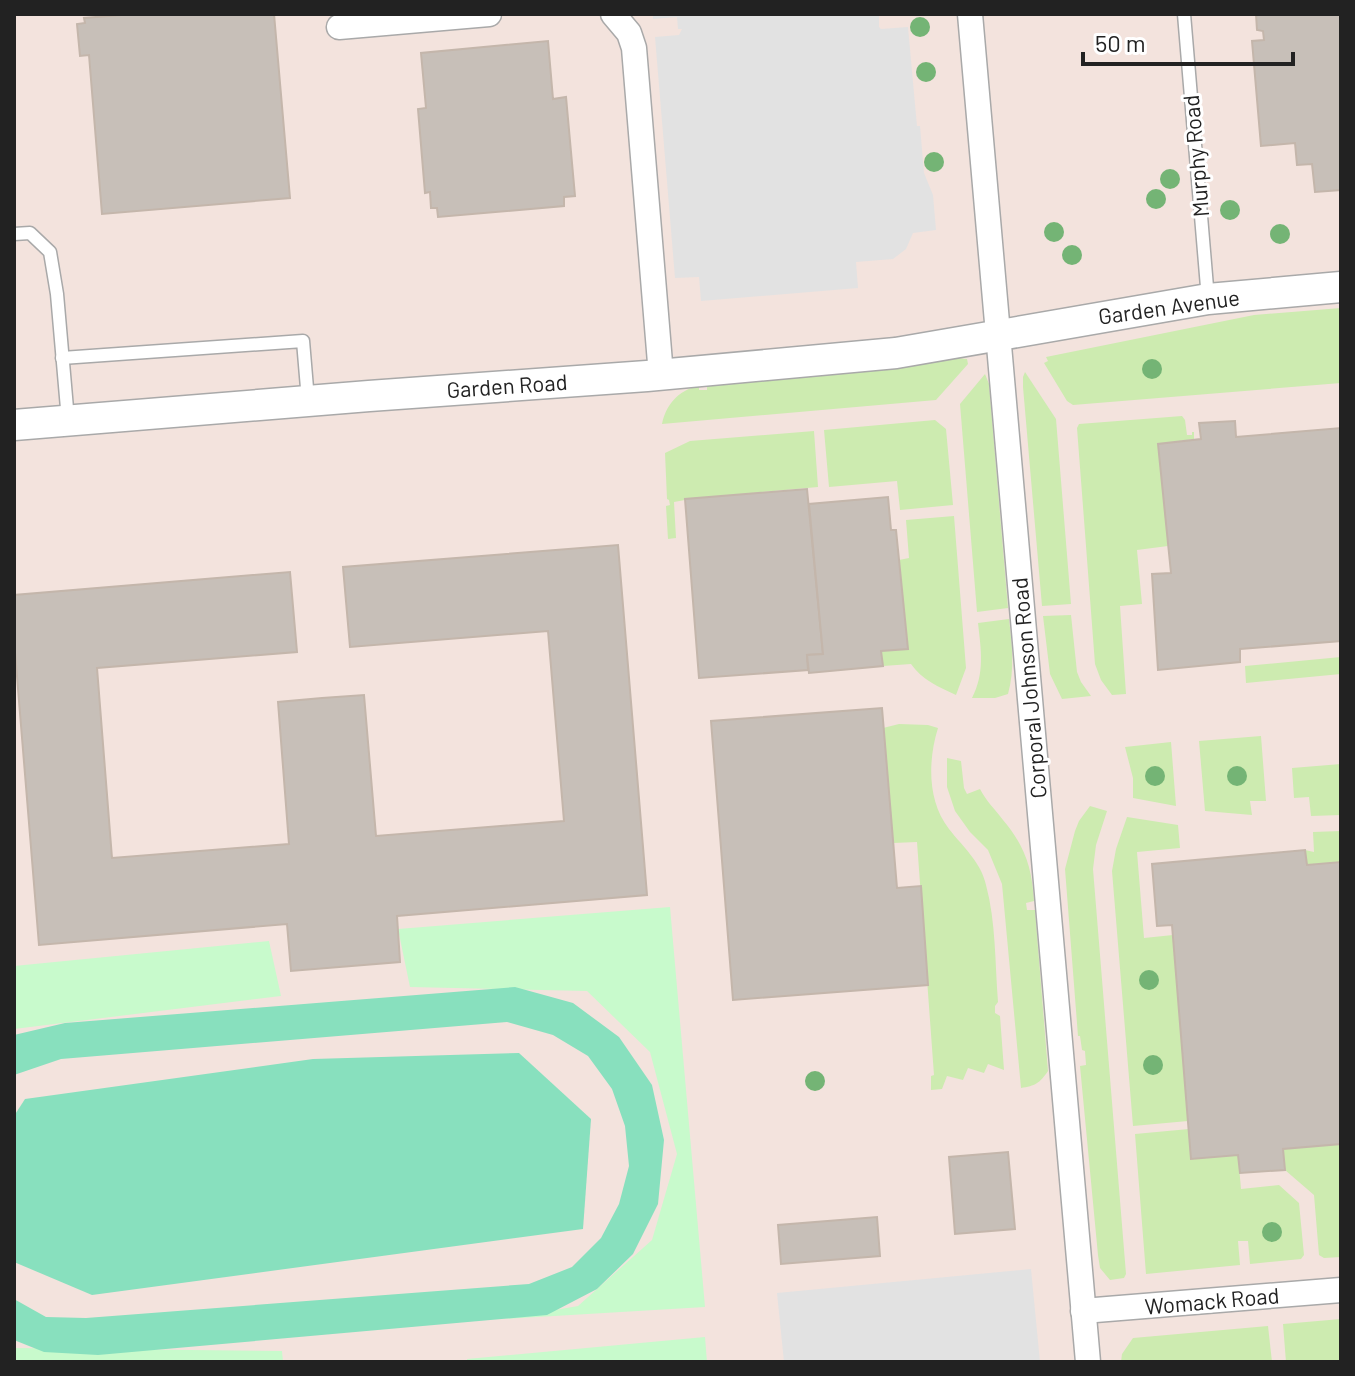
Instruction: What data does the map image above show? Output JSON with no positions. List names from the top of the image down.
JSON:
{
  "streets": {
    "street": [
      "Garden Avenue",
      "Garden Road",
      "Corporal Johnson Road",
      "Womack Road"
    ],
    "lane": ["Murphy Road"]
  },
  "crossings": [
    ["Murphy Road", "Garden Avenue"],
    ["Garden Avenue", "Garden Road"],
    ["Garden Avenue", "Corporal Johnson Road"],
    ["Garden Road", "Corporal Johnson Road"],
    ["Corporal Johnson Road", "Womack Road"]
  ],
  "scale_bar": "50 m"
}
